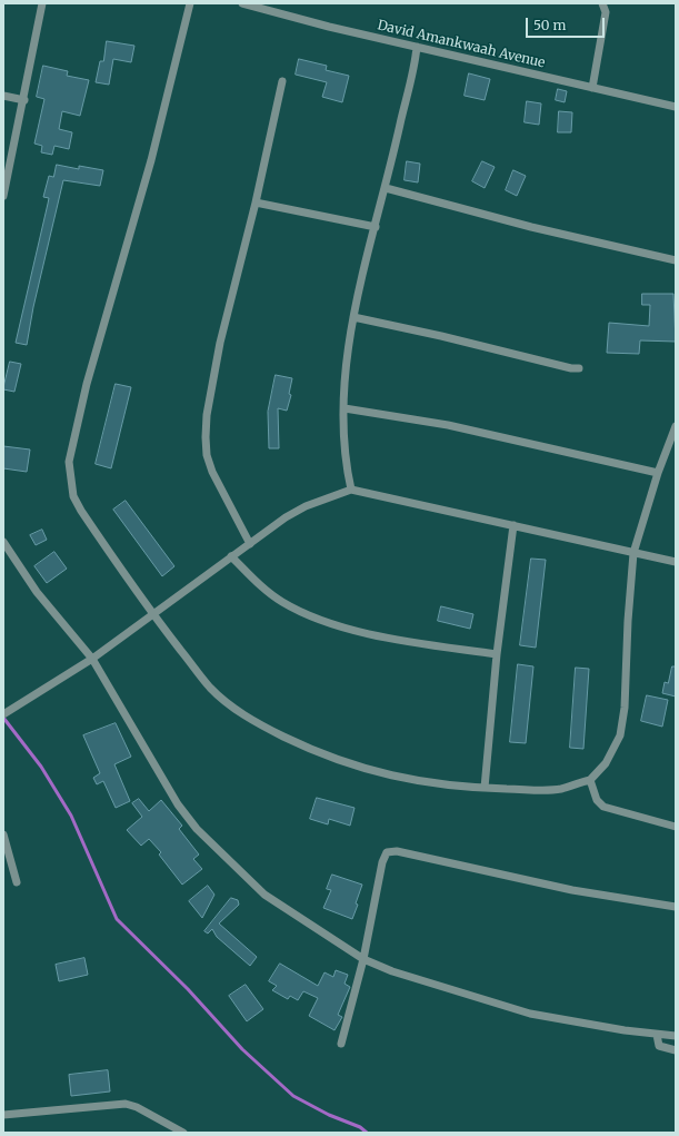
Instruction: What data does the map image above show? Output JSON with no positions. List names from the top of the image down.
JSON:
{
  "streets": {
    "street": ["David Amankwaah Avenue"]
  },
  "scale_bar": "50 m"
}
